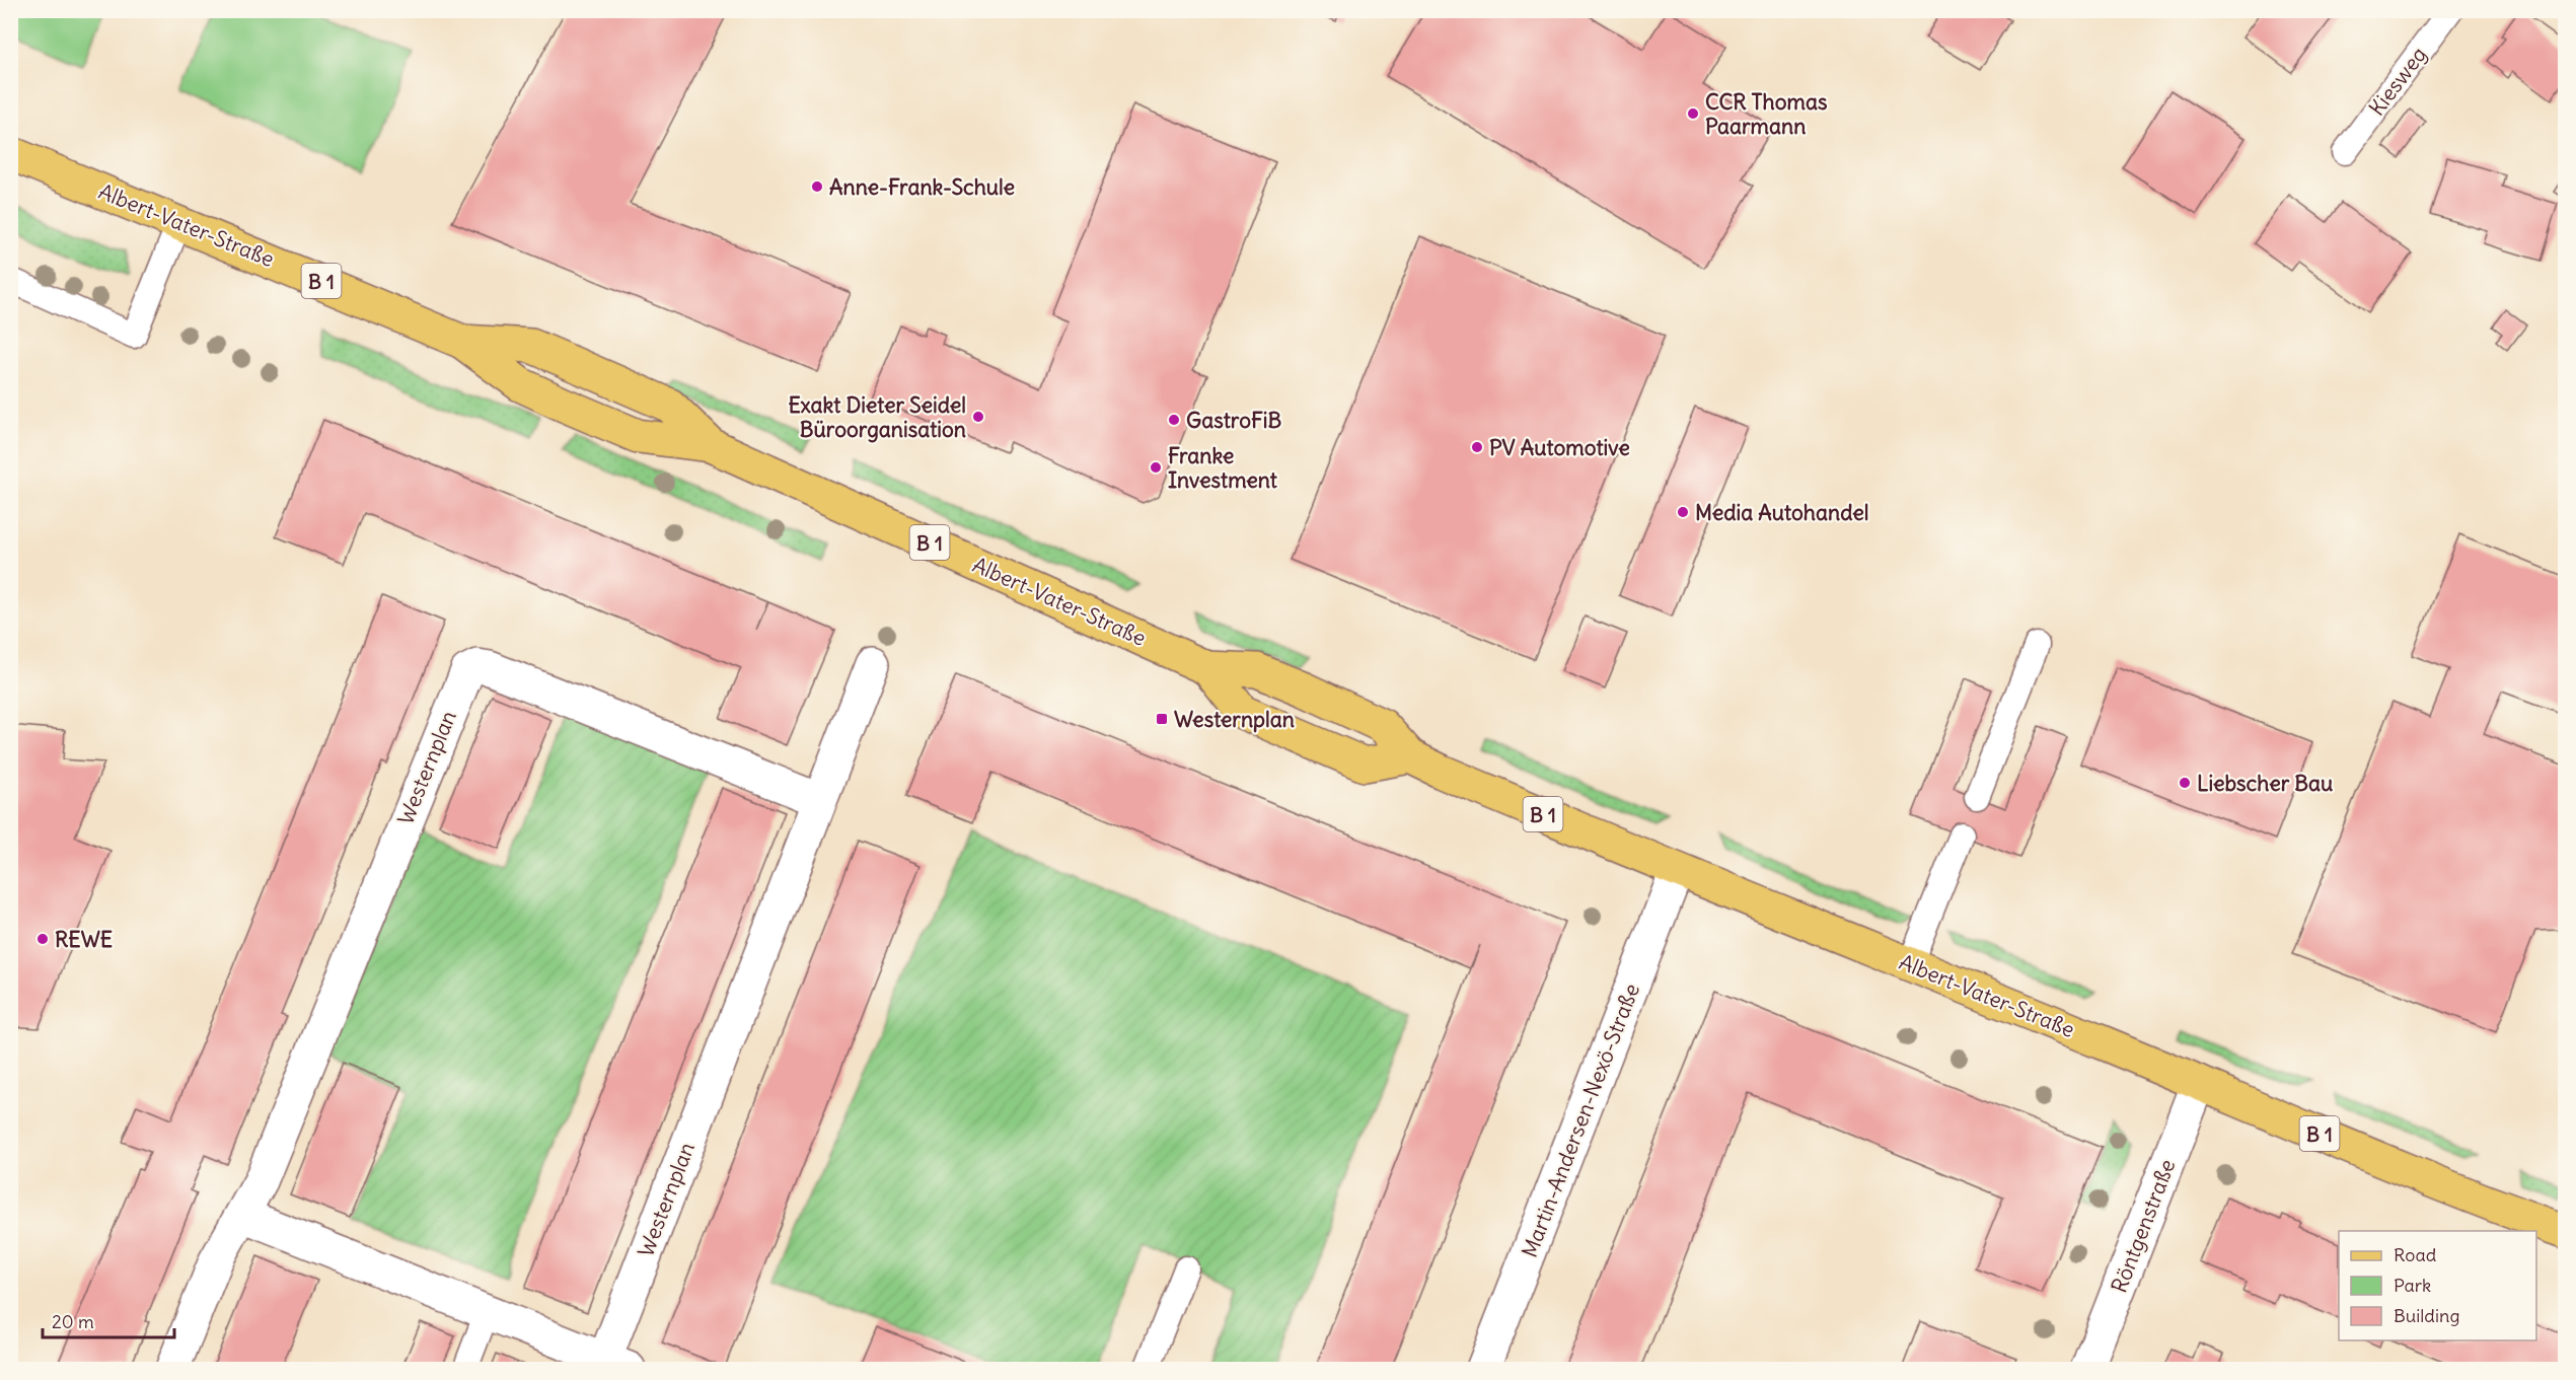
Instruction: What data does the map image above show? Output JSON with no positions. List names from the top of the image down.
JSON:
{
  "streets": {
    "main road": ["Albert-Vater-Straße", "B 1"],
    "street": ["Westernplan", "Martin-Andersen-Nexö-Straße", "Röntgenstraße"],
    "lane": ["Kiesweg"]
  },
  "crossings": [
    ["Albert-Vater-Straße", "Martin-Andersen-Nexö-Straße"],
    ["Albert-Vater-Straße", "Röntgenstraße"]
  ],
  "places": {
    "other": [
      "CCR Thomas Paarmann",
      "Anne-Frank-Schule",
      "Exakt Dieter Seidel Büroorganisation",
      "GastroFiB",
      "PV Automotive",
      "Franke Investment",
      "Media Autohandel",
      "Liebscher Bau",
      "REWE"
    ],
    "transit": ["Westernplan"]
  },
  "legend": ["Road", "Park", "Building"],
  "scale_bar": "20 m"
}
